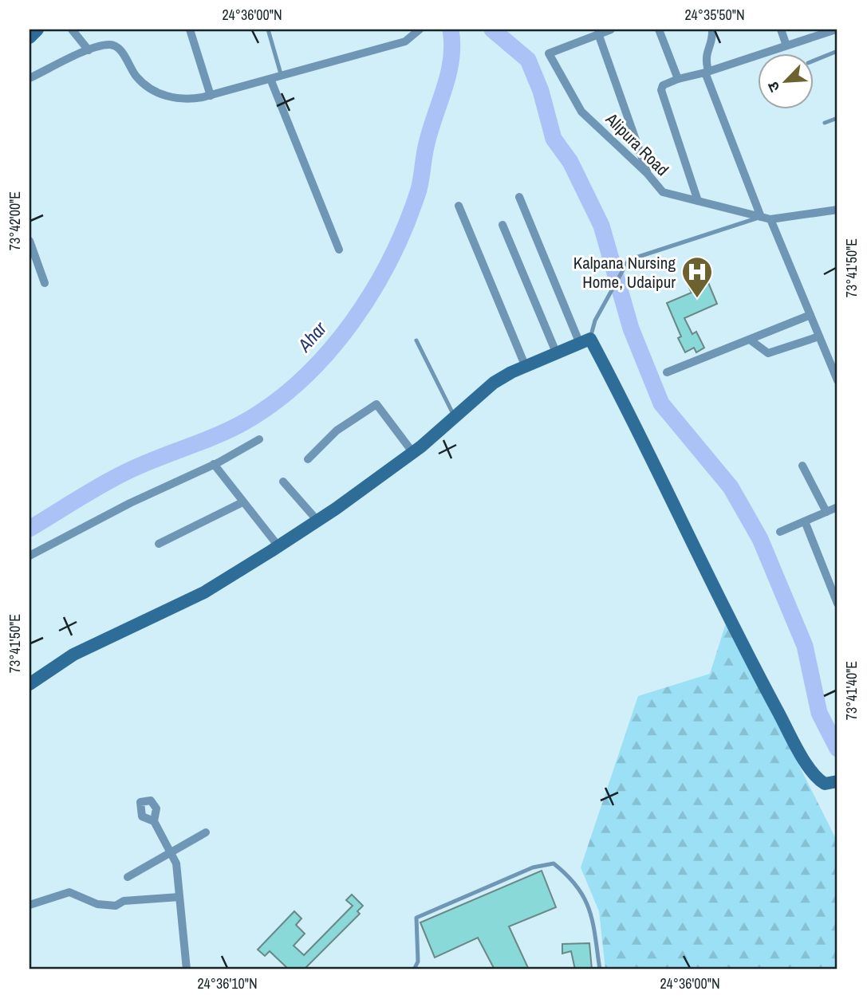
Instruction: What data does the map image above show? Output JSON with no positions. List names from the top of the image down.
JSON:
{
  "streets": {
    "street": ["Alipura Road"]
  },
  "water": ["Ahar"],
  "places": {
    "hospital": ["Kalpana Nursing Home, Udaipur"]
  },
  "north": "bottom left",
  "coordinates": [
    "24°36'00\"N",
    "24°35'50\"N",
    "73°42'00\"E",
    "73°41'50\"E",
    "73°41'40\"E",
    "24°36'10\"N"
  ]
}
